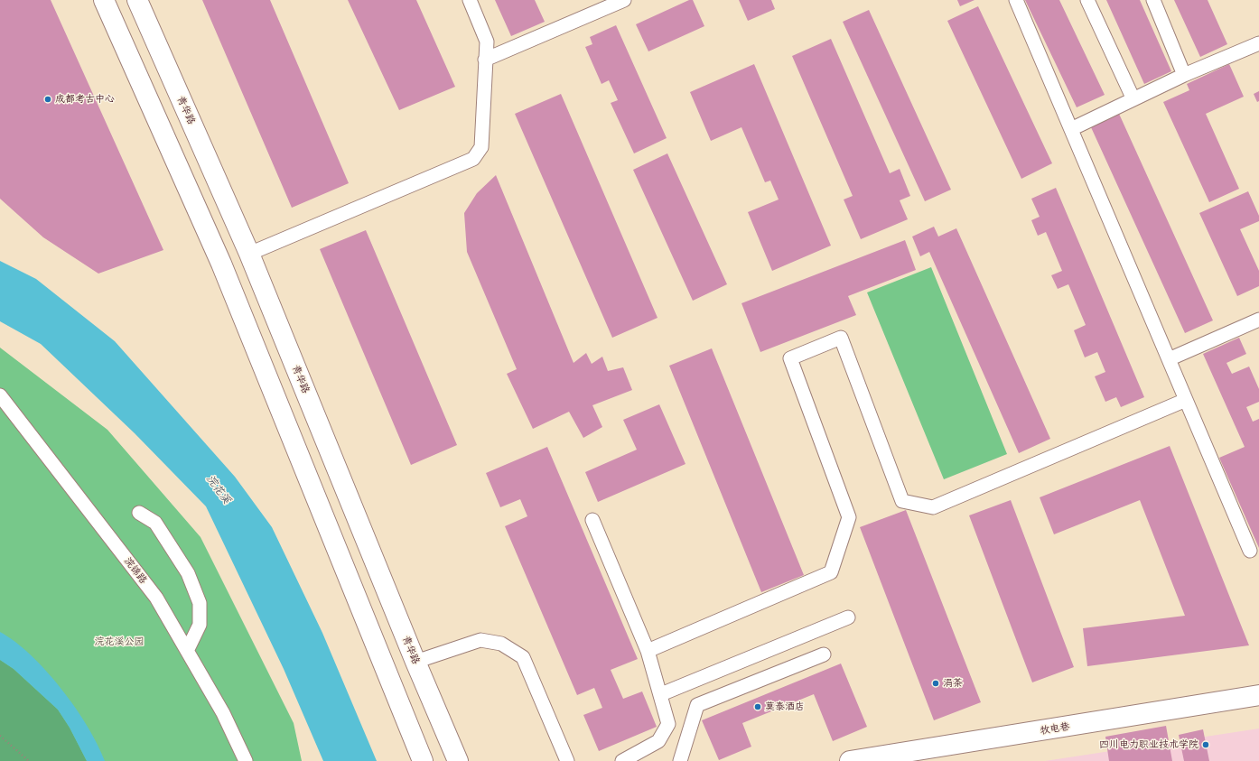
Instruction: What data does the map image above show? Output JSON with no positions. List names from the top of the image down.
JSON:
{
  "streets": {
    "main road": ["青华路", "牧电巷"],
    "lane": ["浣锦路"]
  },
  "water": ["浣花溪"],
  "parks": ["浣花溪公园"],
  "places": [
    "成都考古中心",
    "涓茶",
    "莫泰酒店",
    "四川电力职业技术学院"
  ]
}
